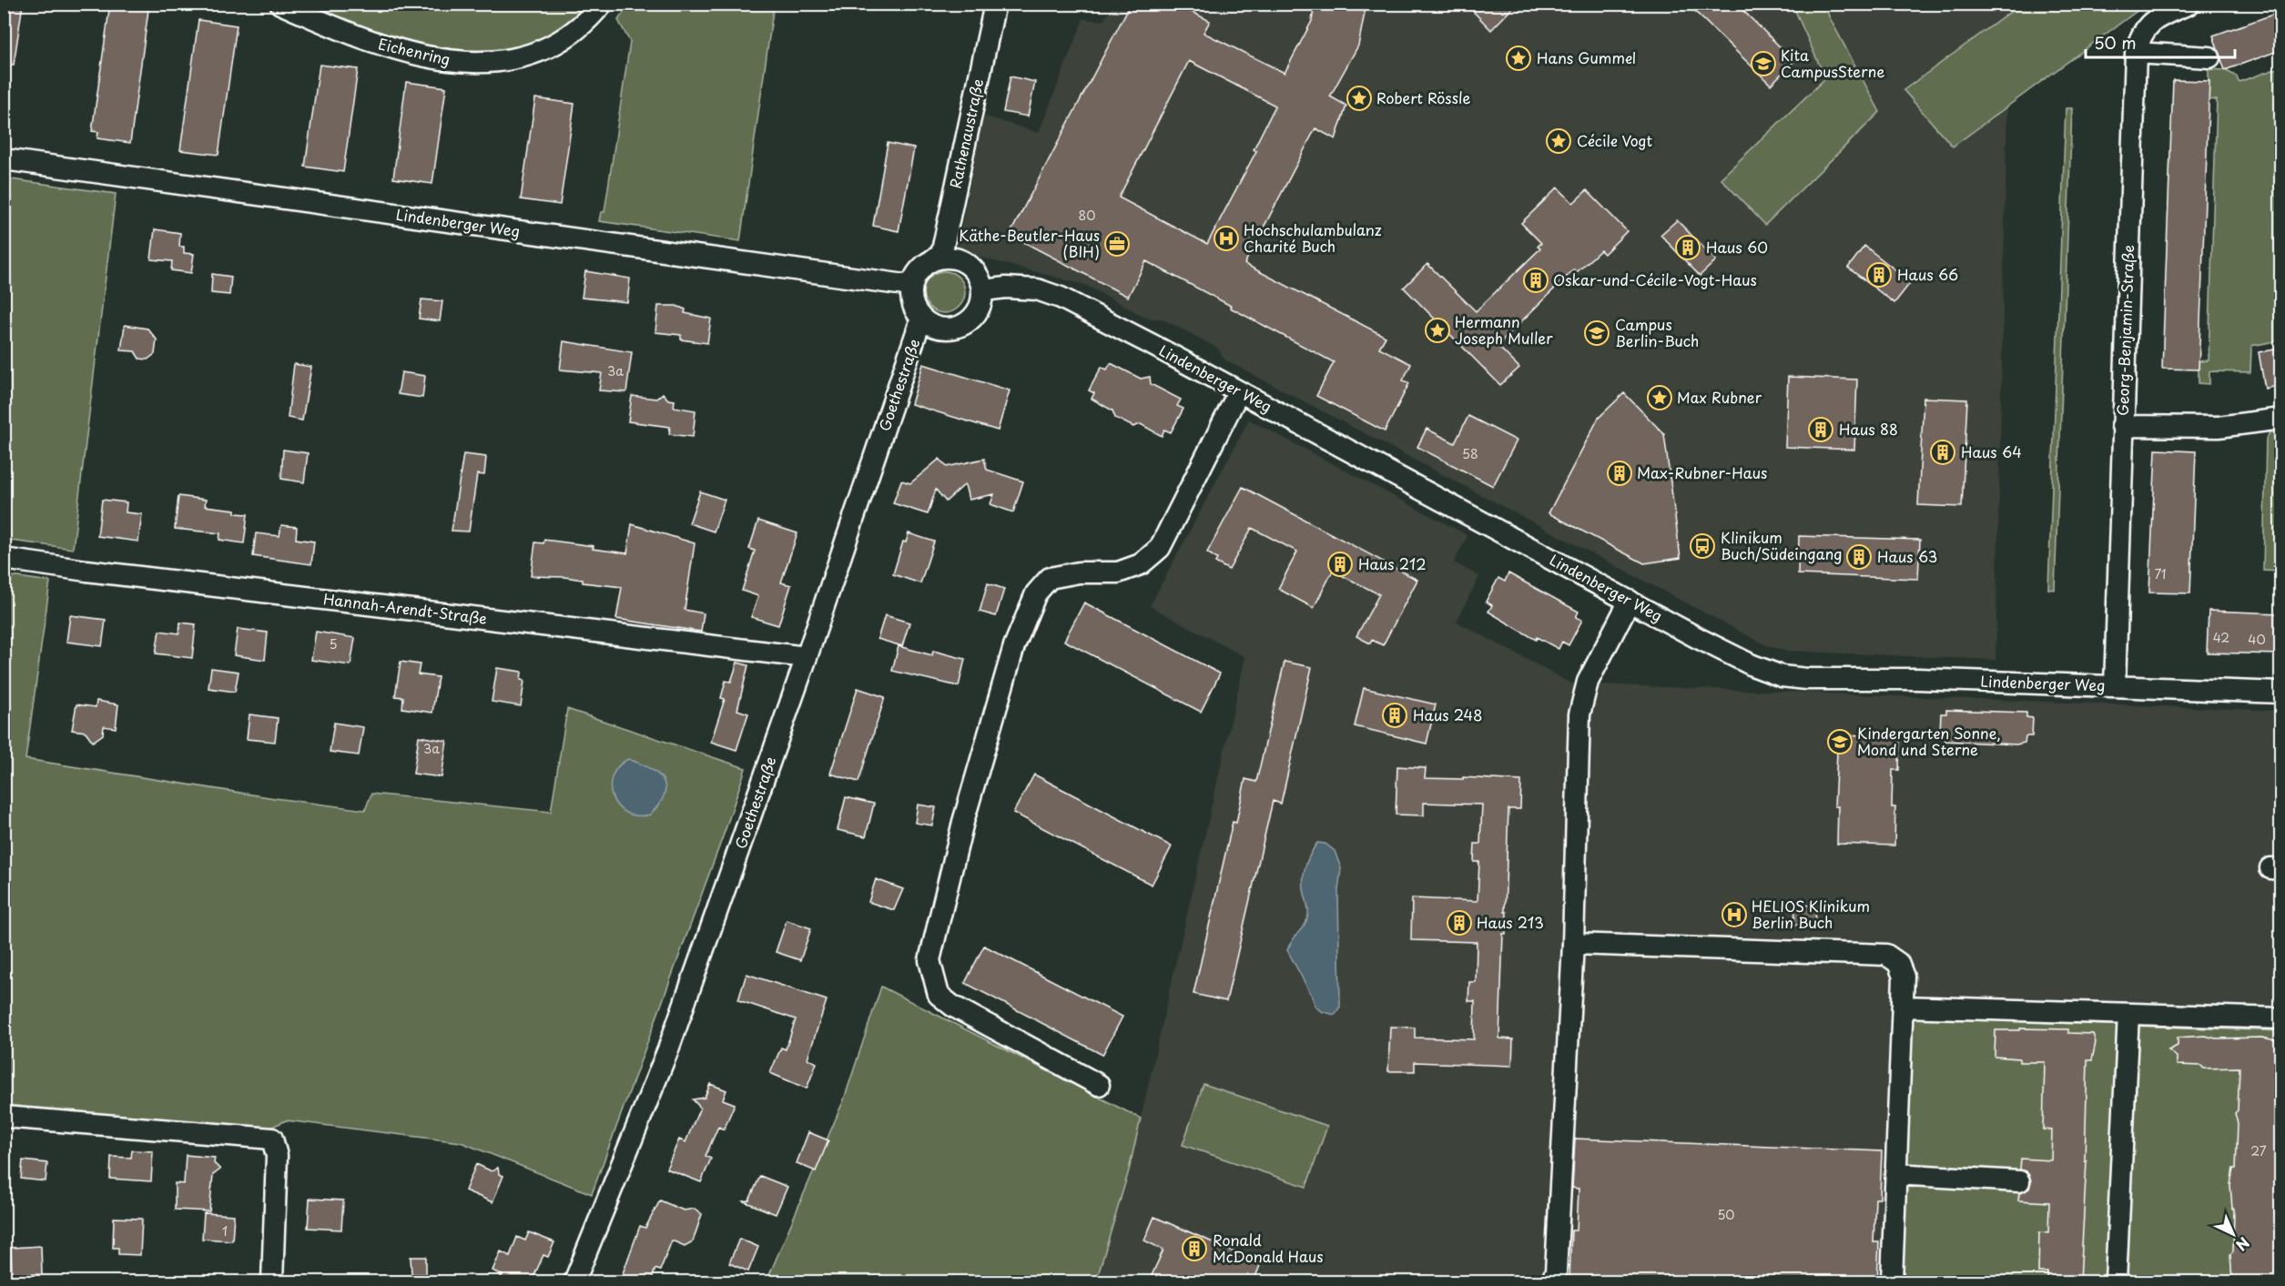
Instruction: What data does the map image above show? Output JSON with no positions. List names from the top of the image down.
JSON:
{
  "streets": {
    "street": [
      "Eichenring",
      "Rathenaustraße",
      "Lindenberger Weg",
      "Georg-Benjamin-Straße",
      "Goethestraße",
      "Hannah-Arendt-Straße"
    ]
  },
  "crossings": [
    ["Rathenaustraße", "Lindenberger Weg"],
    ["Rathenaustraße", "Goethestraße"],
    ["Lindenberger Weg", "Georg-Benjamin-Straße"],
    ["Lindenberger Weg", "Goethestraße"],
    ["Goethestraße", "Hannah-Arendt-Straße"]
  ],
  "places": {
    "place": [
      "Hans Gummel",
      "Robert Rössle",
      "Cécile Vogt",
      "Hermann Joseph Muller",
      "Max Rubner"
    ],
    "school or university": ["Kita CampusSterne", "Campus Berlin-Buch", "Kindergarten Sonne, Mond und Sterne"],
    "hospital": ["Hochschulambulanz Charité Buch", "HELIOS Klinikum Berlin Buch"],
    "office": ["Käthe-Beutler-Haus (BIH)"],
    "building": [
      "Haus 60",
      "Haus 66",
      "Oskar-und-Cécile-Vogt-Haus",
      "Haus 88",
      "Haus 64",
      "Max-Rubner-Haus",
      "Haus 63",
      "Haus 212",
      "Haus 248",
      "Haus 213",
      "Ronald McDonald Haus"
    ],
    "bus stop": ["Klinikum Buch/Südeingang"]
  },
  "house_numbers": [
    "80",
    "3a",
    "58",
    "71",
    "42",
    "40",
    "5",
    "3a",
    "27",
    "50",
    "1"
  ],
  "scale_bar": "50 m",
  "north": "bottom right"
}
